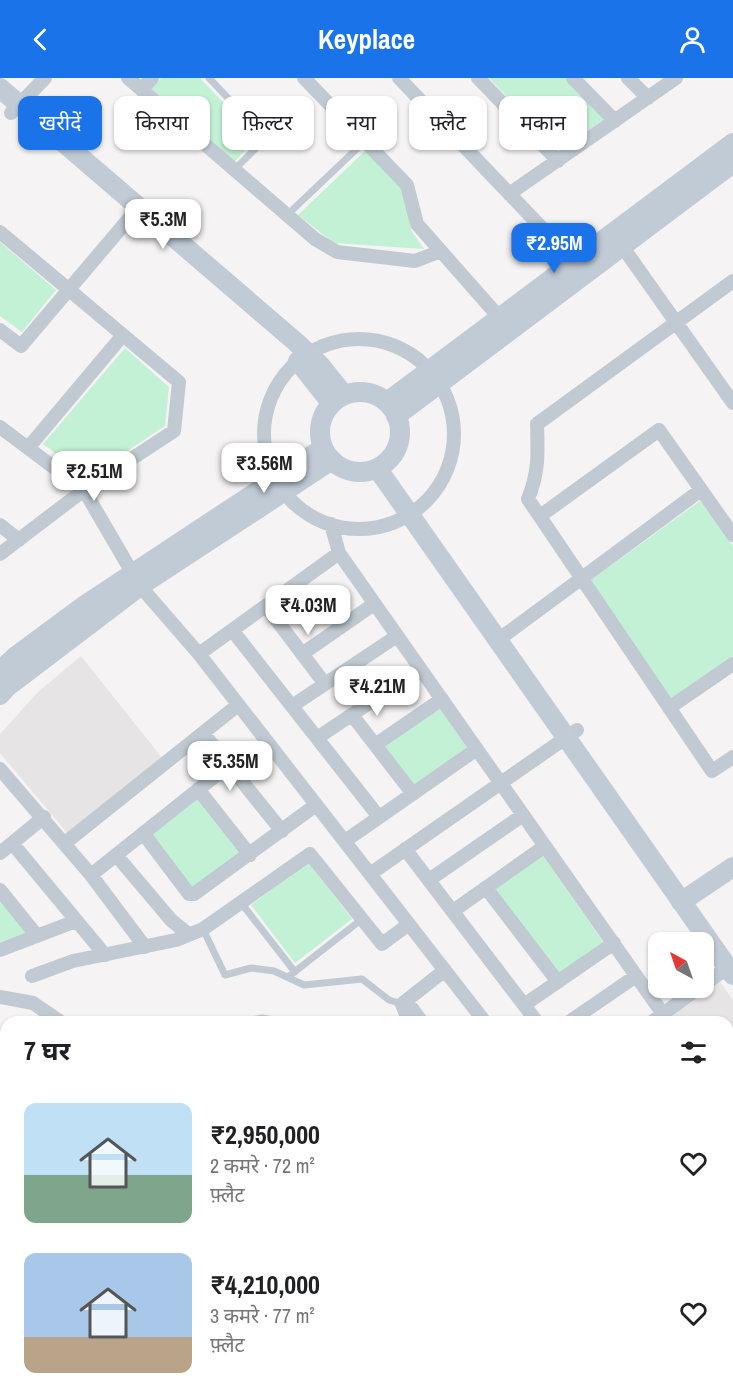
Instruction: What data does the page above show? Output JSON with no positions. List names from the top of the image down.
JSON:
{
  "north": "top left",
  "page": {
    "header": "Keyplace",
    "chip": [
      "खरीदें",
      "किराया",
      "फ़िल्टर",
      "नया",
      "फ़्लैट",
      "मकान"
    ],
    "price": [
      "₹5.3M",
      "₹2.95M",
      "₹3.56M",
      "₹2.51M",
      "₹4.03M",
      "₹4.21M",
      "₹5.35M"
    ],
    "heading": "7 घर",
    "list": [
      {
        "name": "₹2,950,000",
        "note": "2 कमरे · 72 m² · फ़्लैट"
      },
      {
        "name": "₹4,210,000",
        "note": "3 कमरे · 77 m² · फ़्लैट"
      }
    ]
  }
}
